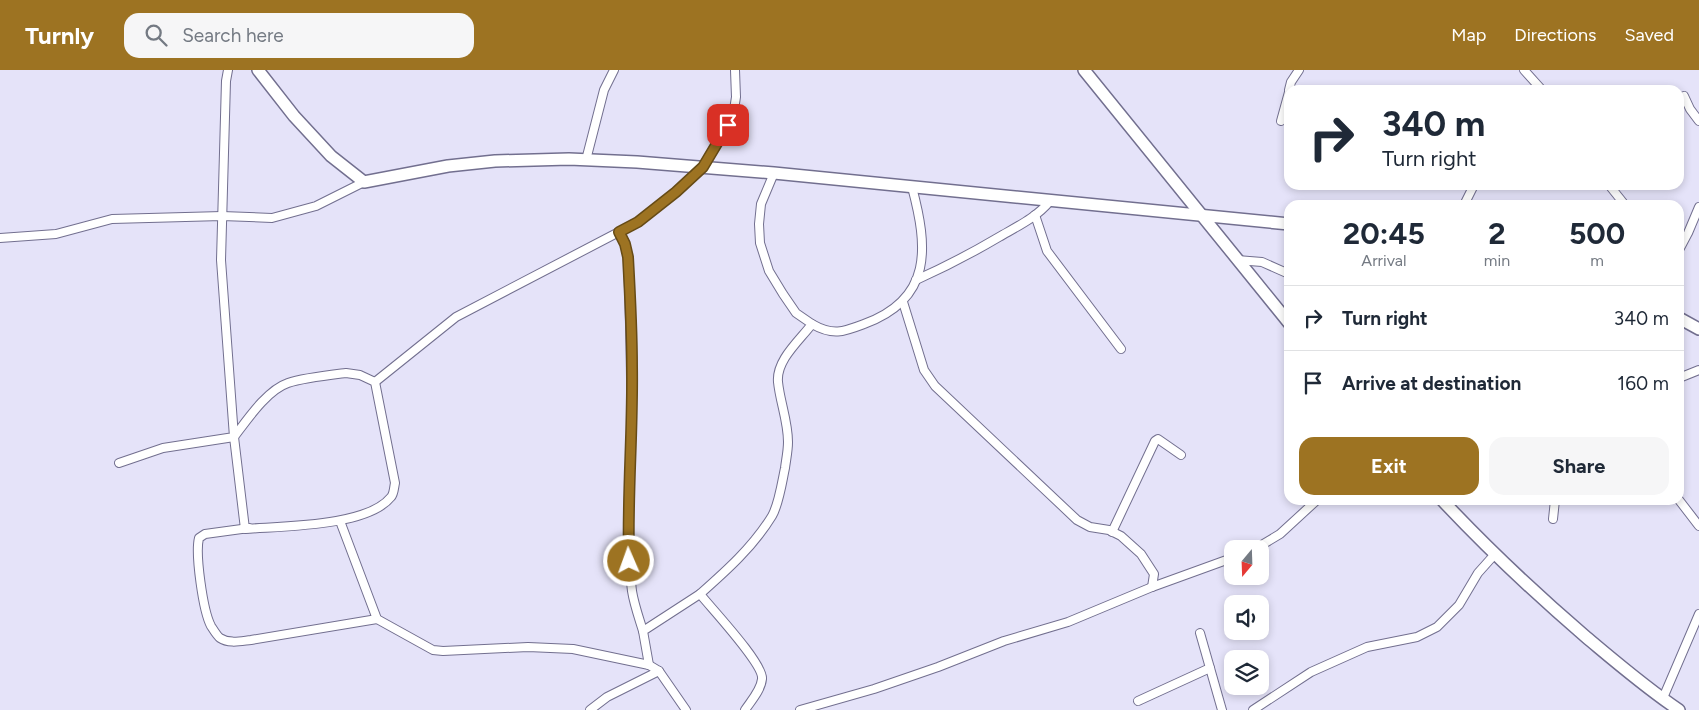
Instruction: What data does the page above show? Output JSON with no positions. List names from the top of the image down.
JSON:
{
  "north": "bottom",
  "page": {
    "header": "Turnly",
    "search": "Search here",
    "nav": ["Map", "Directions", "Saved"],
    "turn": ["340 m", "Turn right"],
    "eta": [
      "20:45",
      "Arrival",
      "2",
      "min",
      "500",
      "m"
    ],
    "list": [
      {
        "name": "Turn right",
        "value": "340 m"
      },
      {
        "name": "Arrive at destination",
        "value": "160 m"
      }
    ],
    "buttons": ["Exit", "Share"]
  }
}
